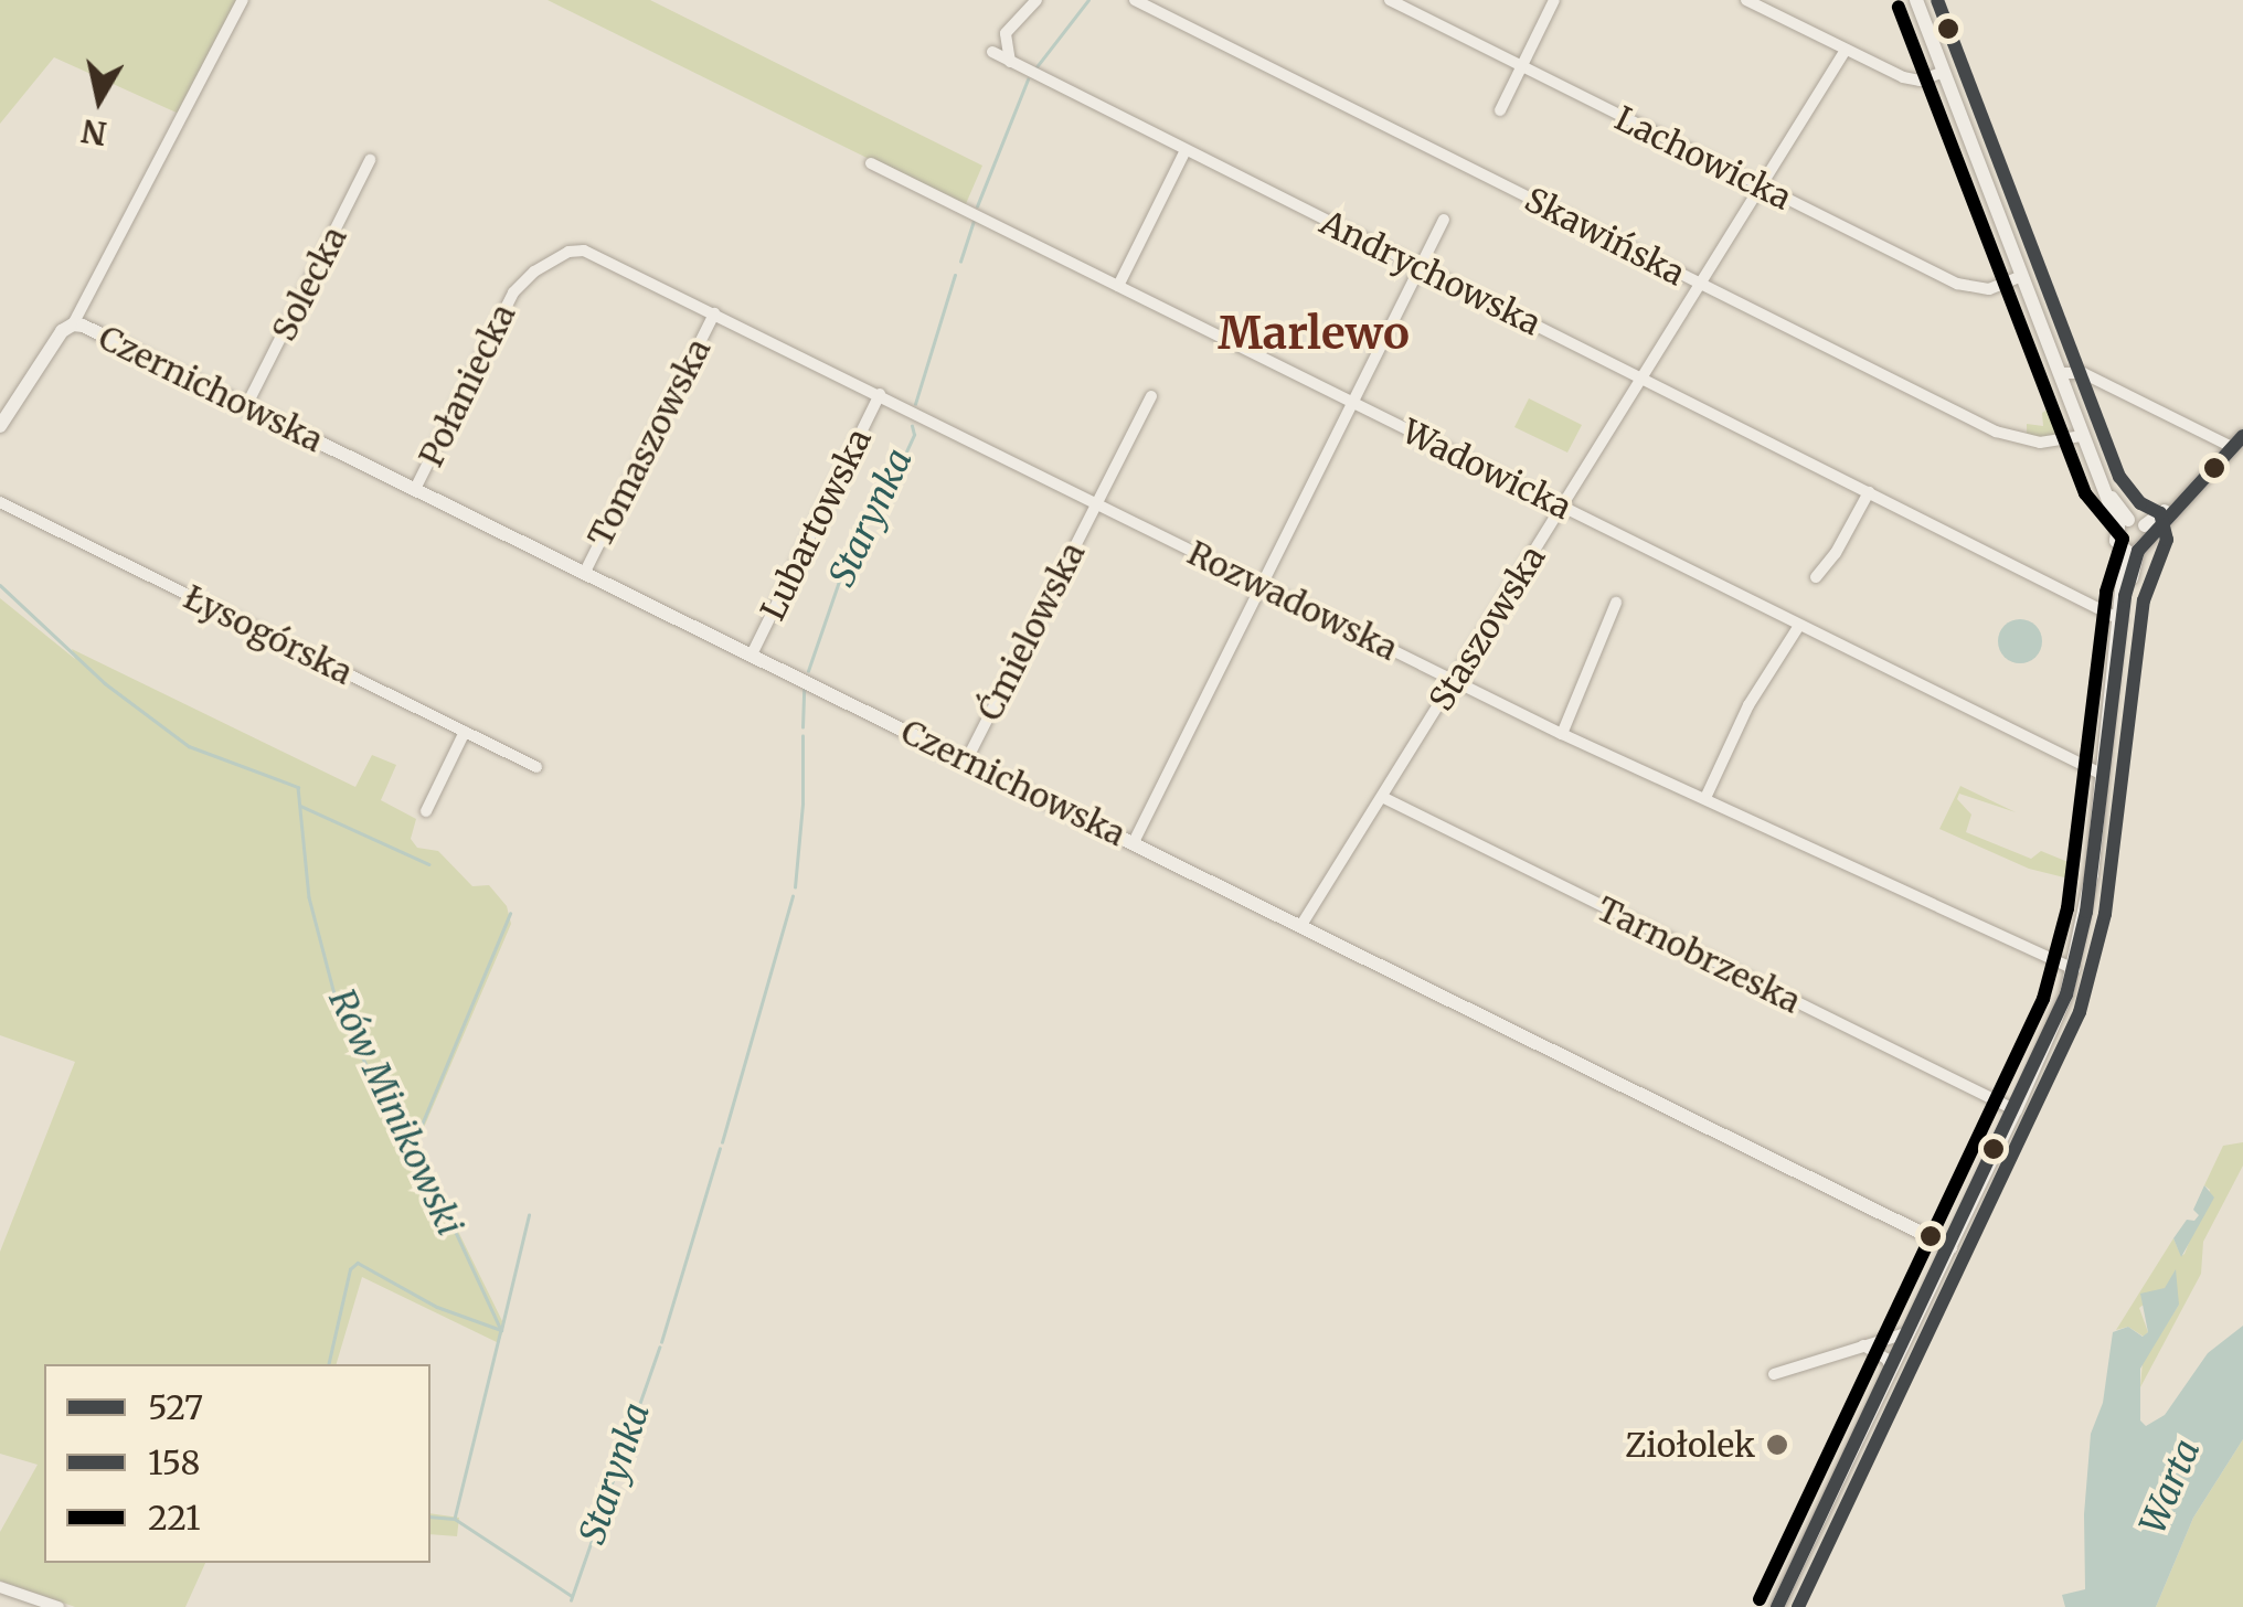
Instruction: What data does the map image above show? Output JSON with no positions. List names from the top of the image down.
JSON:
{
  "streets": {
    "street": [
      "Lachowicka",
      "Skawińska",
      "Andrychowska",
      "Solecka",
      "Połaniecka",
      "Czernichowska",
      "Tomaszowska",
      "Wadowicka",
      "Lubartowska",
      "Rozwadowska",
      "Staszowska",
      "Ćmielowska",
      "Łysogórska",
      "Tarnobrzeska"
    ]
  },
  "crossings": [
    ["Lachowicka", "Staszowska"],
    ["Skawińska", "Staszowska"],
    ["Andrychowska", "Staszowska"],
    ["Solecka", "Czernichowska"],
    ["Połaniecka", "Czernichowska"],
    ["Połaniecka", "Rozwadowska"],
    ["Czernichowska", "Tomaszowska"],
    ["Czernichowska", "Lubartowska"],
    ["Czernichowska", "Staszowska"],
    ["Czernichowska", "Ćmielowska"],
    ["Tomaszowska", "Rozwadowska"],
    ["Wadowicka", "Staszowska"],
    ["Lubartowska", "Rozwadowska"],
    ["Rozwadowska", "Staszowska"],
    ["Rozwadowska", "Ćmielowska"],
    ["Staszowska", "Tarnobrzeska"]
  ],
  "districts": ["Marlewo"],
  "water": ["Starynka", "Rów Minikowski", "Warta"],
  "places": ["Ziołolek"],
  "lines": ["transit line 158", "transit line 221", "transit line 527"],
  "legend": ["527", "158", "221"],
  "north": "bottom"
}
